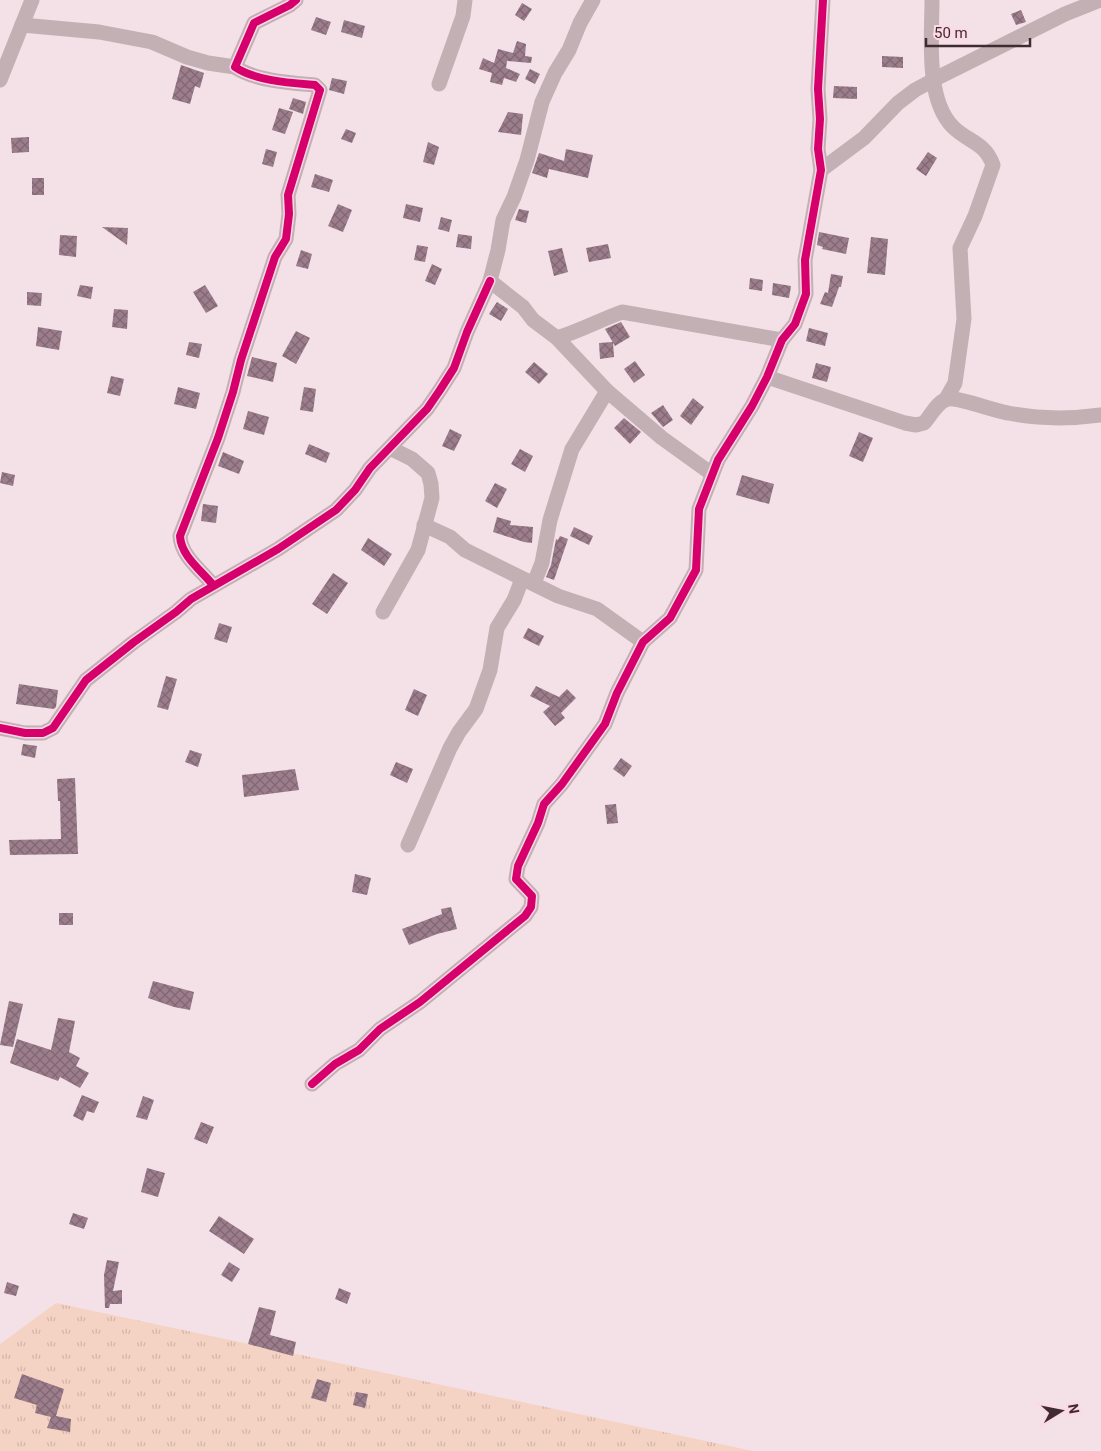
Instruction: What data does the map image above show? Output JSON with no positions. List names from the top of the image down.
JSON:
{
  "scale_bar": "50 m",
  "north": "right"
}
